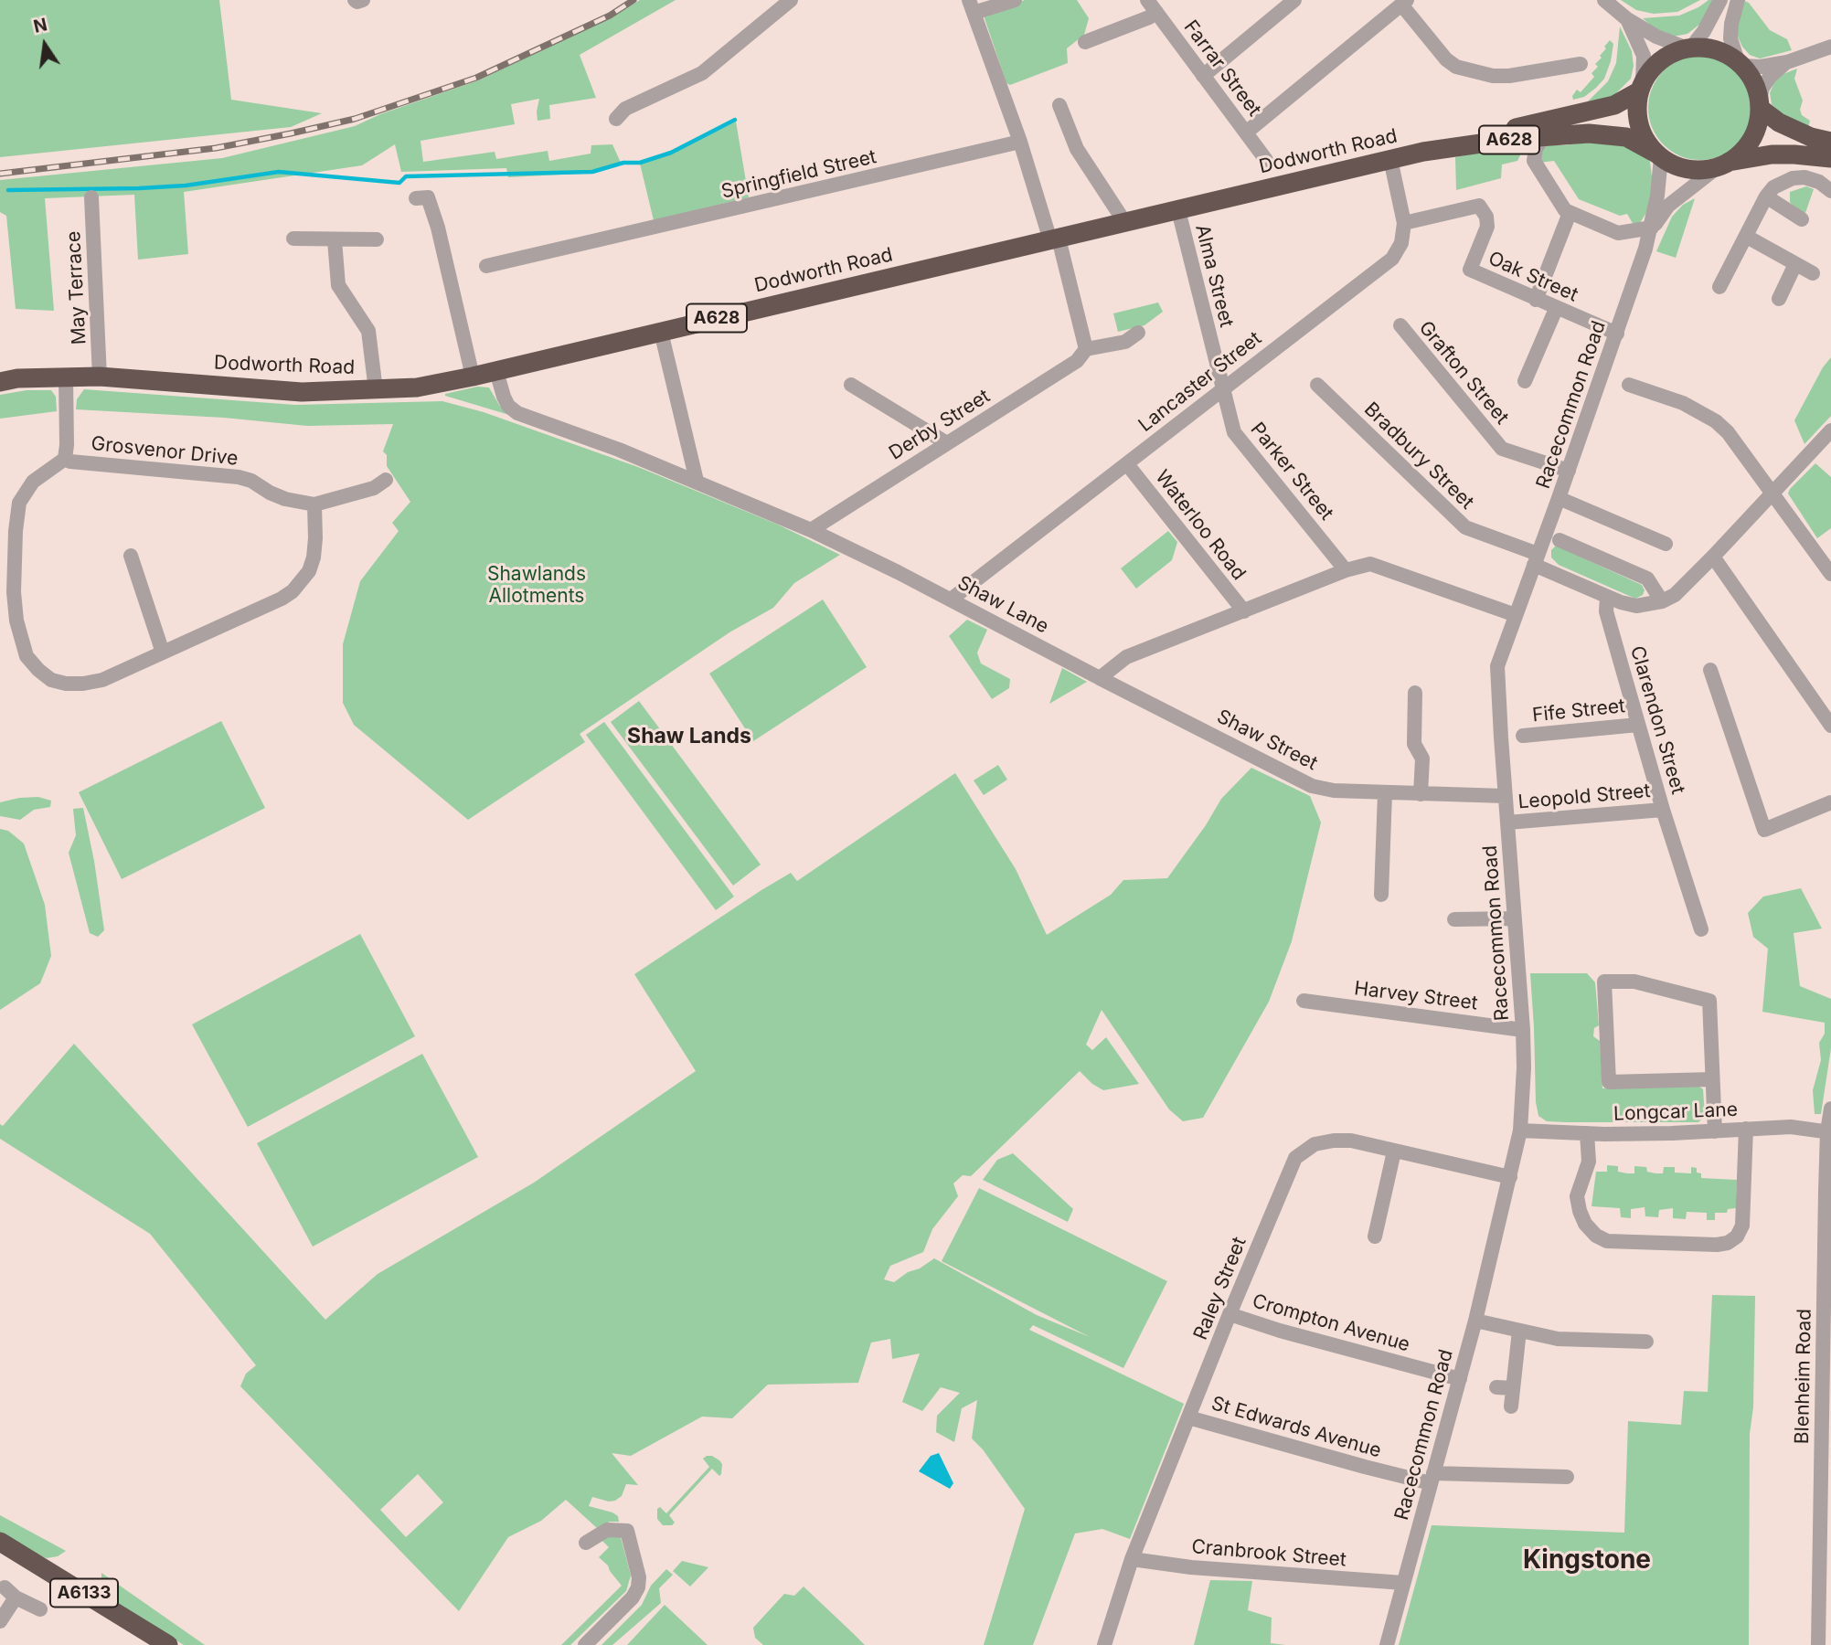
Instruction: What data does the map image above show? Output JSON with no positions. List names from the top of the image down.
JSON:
{
  "streets": {
    "highway": ["A628", "Dodworth Road", "A6133"],
    "street": [
      "Farrar Street",
      "Springfield Street",
      "Alma Street",
      "Oak Street",
      "May Terrace",
      "Grafton Street",
      "Lancaster Street",
      "Racecommon Road",
      "Derby Street",
      "Grosvenor Drive",
      "Bradbury Street",
      "Parker Street",
      "Waterloo Road",
      "Shaw Lane",
      "Fife Street",
      "Clarendon Street",
      "Shaw Street",
      "Leopold Street",
      "Harvey Street",
      "Longcar Lane",
      "Raley Street",
      "Crompton Avenue",
      "Blenheim Road",
      "St Edwards Avenue",
      "Cranbrook Street"
    ]
  },
  "crossings": [
    ["Dodworth Road", "Alma Street"],
    ["Dodworth Road", "May Terrace"],
    ["Dodworth Road", "Lancaster Street"],
    ["Dodworth Road", "Racecommon Road"],
    ["Dodworth Road", "Grosvenor Drive"],
    ["Dodworth Road", "Shaw Lane"],
    ["Alma Street", "Lancaster Street"],
    ["Alma Street", "Parker Street"],
    ["Oak Street", "Lancaster Street"],
    ["Oak Street", "Racecommon Road"],
    ["Grafton Street", "Racecommon Road"],
    ["Lancaster Street", "Parker Street"],
    ["Lancaster Street", "Waterloo Road"],
    ["Lancaster Street", "Shaw Lane"],
    ["Racecommon Road", "Bradbury Street"],
    ["Racecommon Road", "Shaw Street"],
    ["Racecommon Road", "Leopold Street"],
    ["Racecommon Road", "Harvey Street"],
    ["Racecommon Road", "Longcar Lane"],
    ["Racecommon Road", "Raley Street"],
    ["Racecommon Road", "Crompton Avenue"],
    ["Racecommon Road", "St Edwards Avenue"],
    ["Racecommon Road", "Cranbrook Street"],
    ["Derby Street", "Shaw Lane"],
    ["Shaw Lane", "Shaw Street"],
    ["Fife Street", "Clarendon Street"],
    ["Clarendon Street", "Leopold Street"],
    ["Longcar Lane", "Blenheim Road"],
    ["Raley Street", "Crompton Avenue"],
    ["Raley Street", "St Edwards Avenue"],
    ["Raley Street", "Cranbrook Street"]
  ],
  "districts": ["Shaw Lands", "Kingstone"],
  "parks": ["Shawlands Allotments"],
  "north": "top"
}
